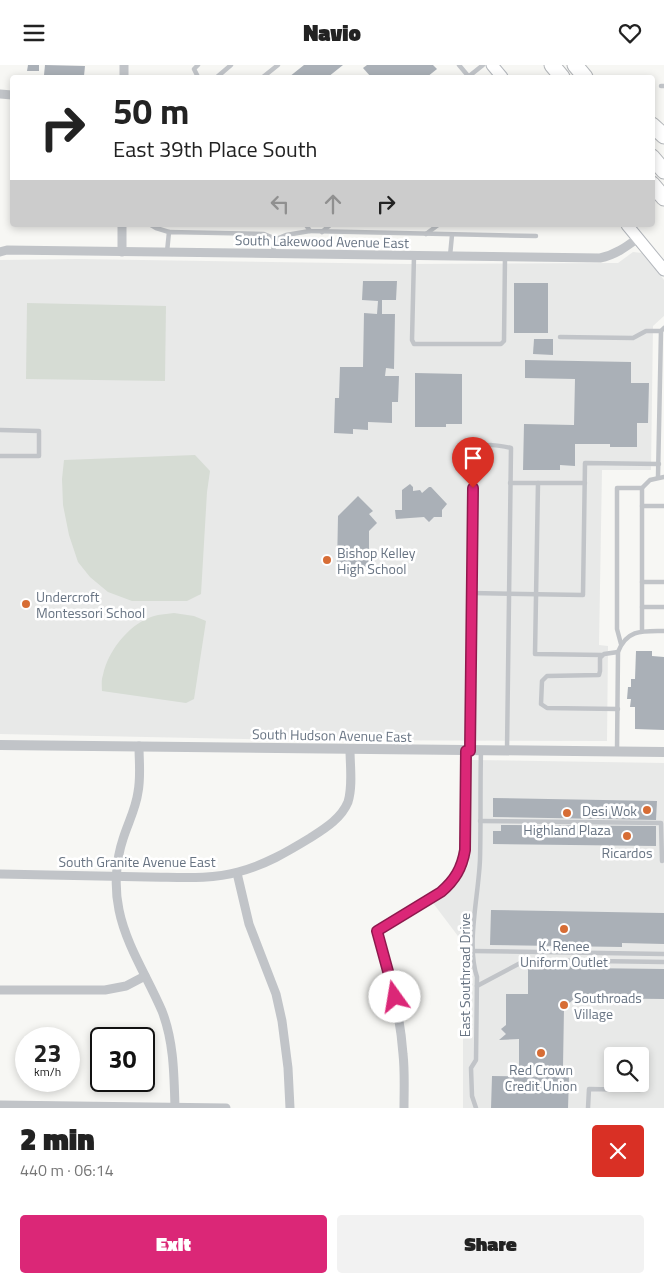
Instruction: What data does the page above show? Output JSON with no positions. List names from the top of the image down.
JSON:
{
  "streets": {
    "street": ["South Lakewood Avenue East", "South Hudson Avenue East", "South Granite Avenue East"],
    "lane": ["East Southroad Drive"]
  },
  "crossings": [
    ["South Hudson Avenue East", "South Granite Avenue East"],
    ["South Hudson Avenue East", "East Southroad Drive"]
  ],
  "places": [
    "Bishop Kelley High School",
    "Undercroft Montessori School",
    "Desi Wok",
    "Highland Plaza",
    "Ricardos",
    "K. Renee Uniform Outlet",
    "Southroads Village",
    "Red Crown Credit Union"
  ],
  "page": {
    "header": "Navio",
    "turn": ["50 m", "East 39th Place South"],
    "speed": "23 km/h",
    "limit": "30",
    "heading": ["2 min", "440 m · 06:14"],
    "buttons": ["Exit", "Share"]
  }
}
